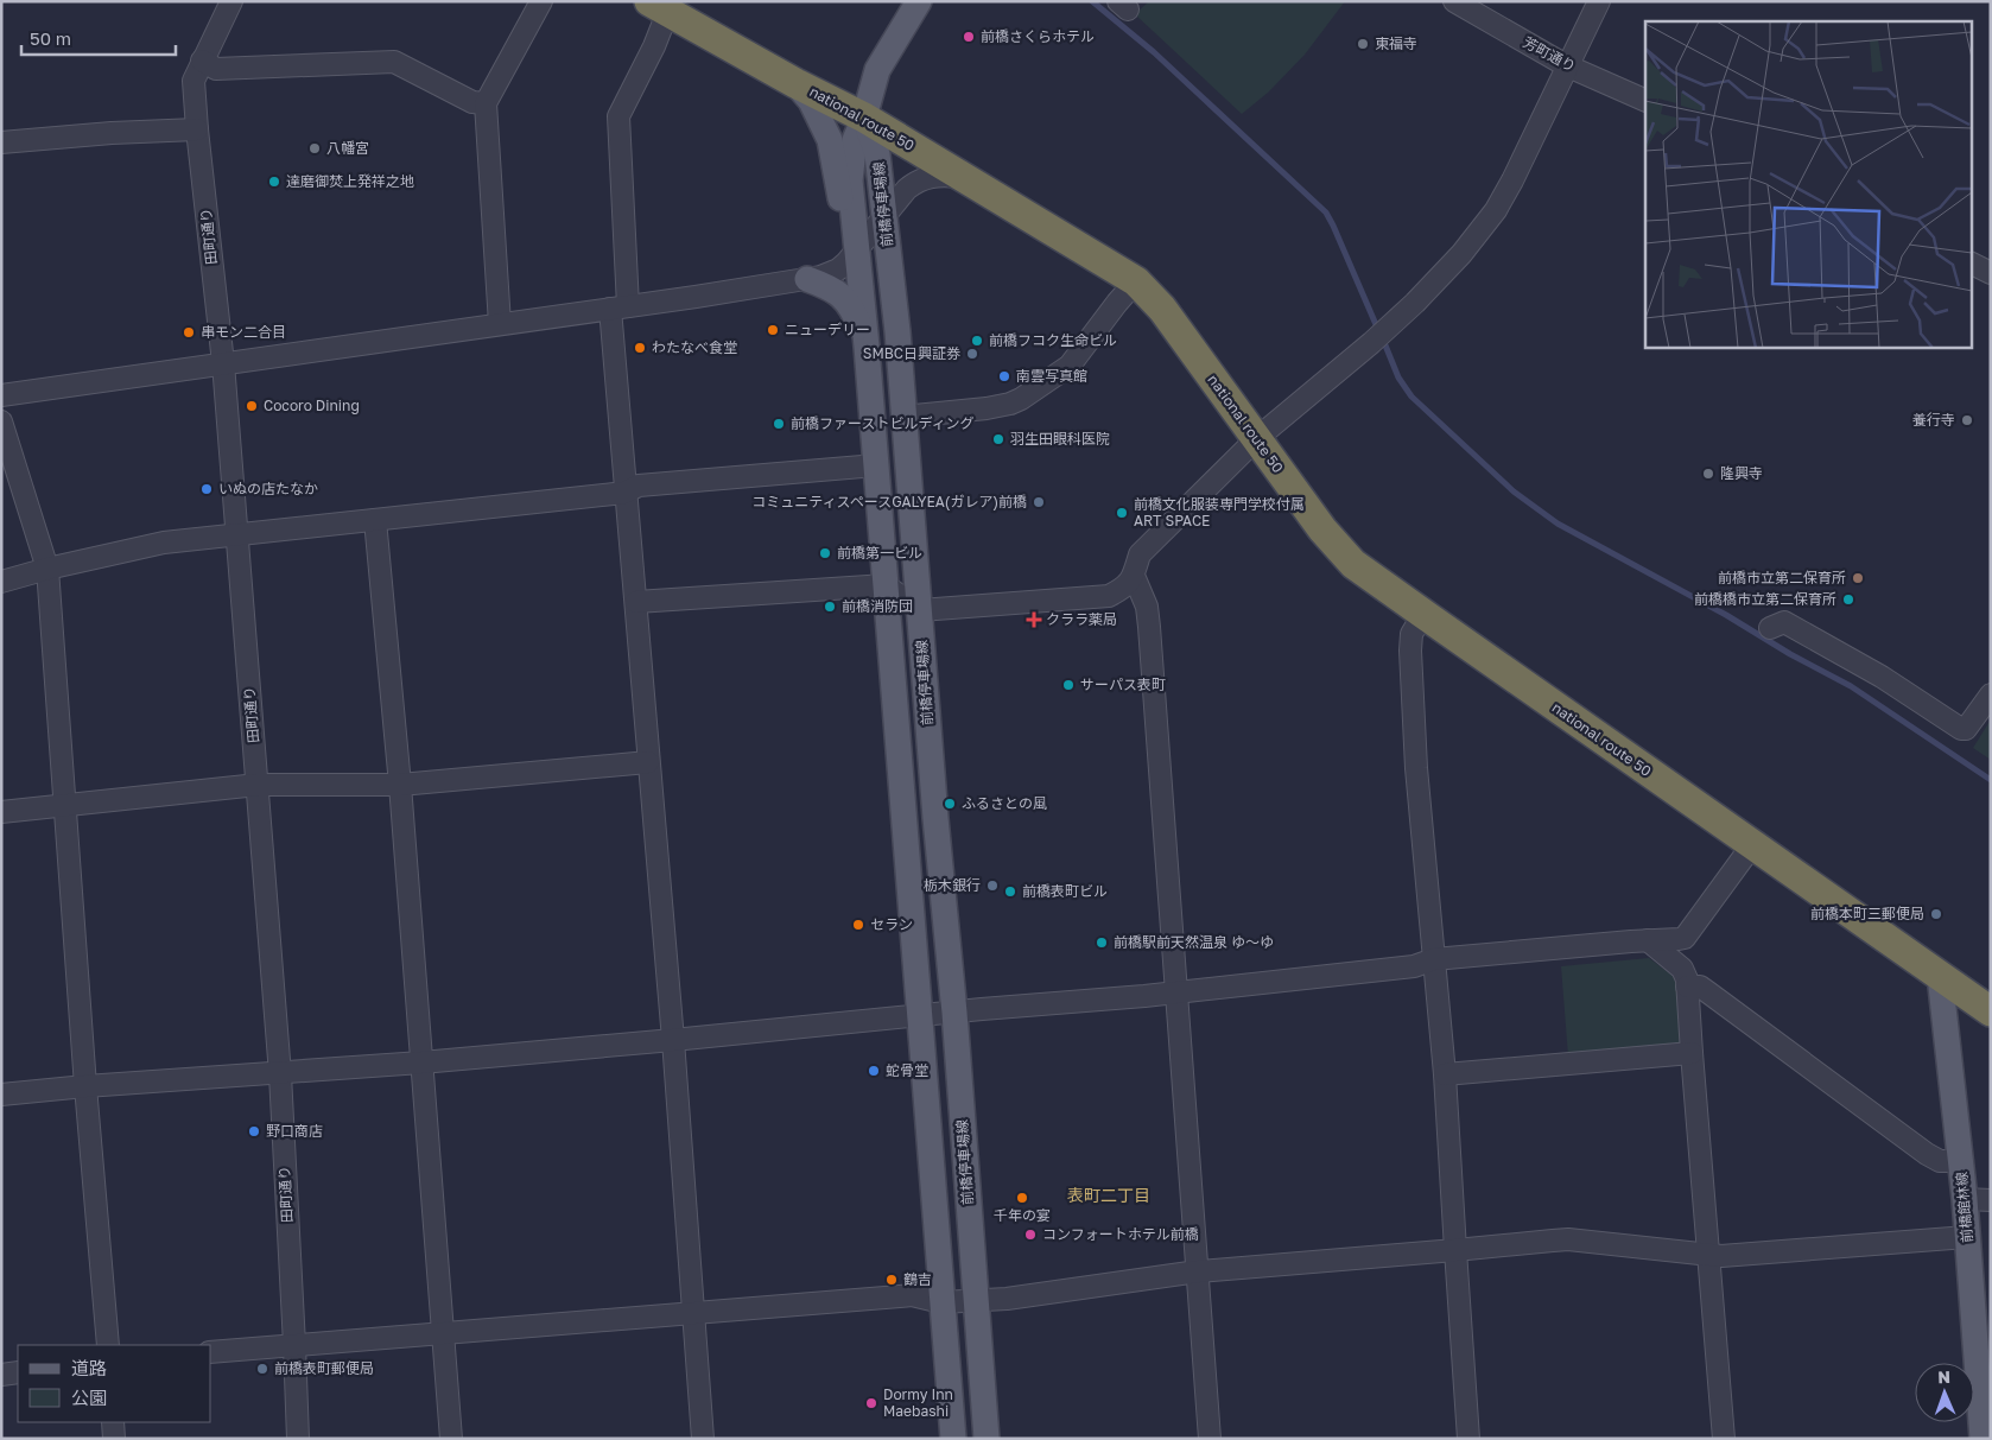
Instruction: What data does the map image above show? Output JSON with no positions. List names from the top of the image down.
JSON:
{
  "streets": {
    "highway": ["national route 50"],
    "main road": ["前橋停車場線", "前橋館林線"],
    "street": ["芳町通り", "田町通り"]
  },
  "crossings": [
    ["national route 50", "前橋停車場線"],
    ["national route 50", "前橋館林線"]
  ],
  "districts": ["表町二丁目"],
  "places": {
    "other": [
      "前橋さくらホテル",
      "東福寺",
      "八幡宮",
      "達磨御焚上発祥之地",
      "ニューデリー",
      "串モン二合目",
      "前橋フコク生命ビル",
      "わたなべ食堂",
      "SMBC日興証券",
      "南雲写真館",
      "Cocoro Dining",
      "養行寺",
      "前橋ファーストビルディング",
      "羽生田眼科医院",
      "隆興寺",
      "いぬの店たなか",
      "コミュニティスペースGALYEA(ガレア)前橋",
      "前橋文化服装専門学校付属 ART SPACE",
      "前橋第一ビル",
      "前橋市立第二保育所",
      "前橋橋市立第二保育所",
      "前橋消防団",
      "サーパス表町",
      "ふるさとの風",
      "栃木銀行",
      "前橋表町ビル",
      "前橋本町三郵便局",
      "セラン",
      "前橋駅前天然温泉 ゆ～ゆ",
      "蛇骨堂",
      "野口商店",
      "千年の宴",
      "コンフォートホテル前橋",
      "鶴吉",
      "前橋表町郵便局",
      "Dormy Inn Maebashi"
    ],
    "health": ["クララ薬局"]
  },
  "legend": ["道路", "公園"],
  "scale_bar": "50 m",
  "north": "top"
}
